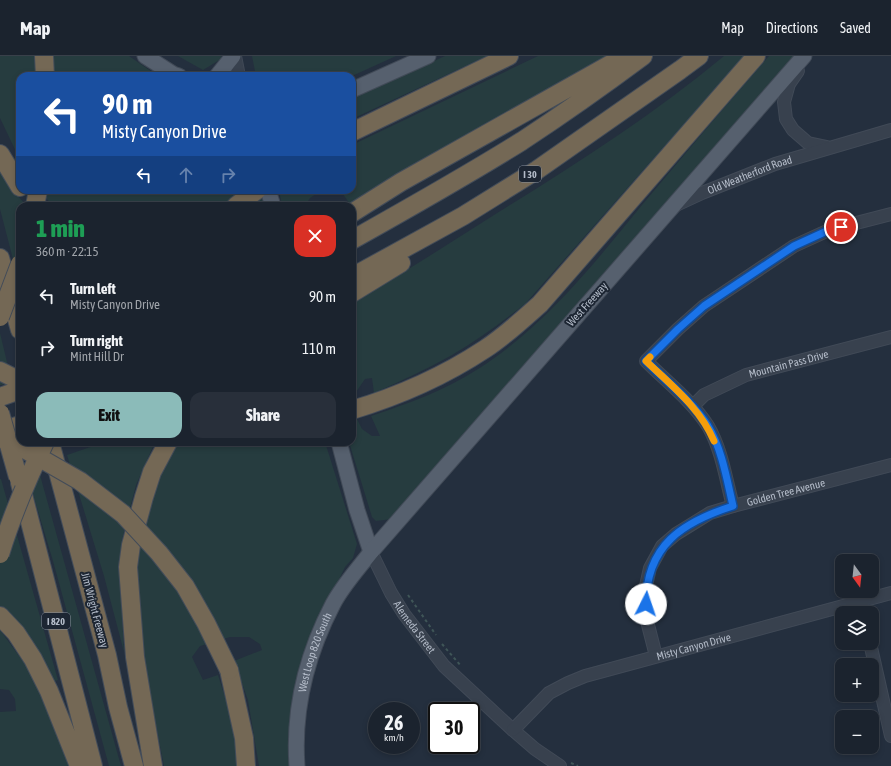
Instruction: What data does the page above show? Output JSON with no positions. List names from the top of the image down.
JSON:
{
  "streets": {
    "highway": ["I 30", "Jim Wright Freeway", "I 820"],
    "main road": ["West Freeway", "Alemeda Street", "West Loop 820 South"],
    "street": [
      "Old Weatherford Road",
      "Mountain Pass Drive",
      "Golden Tree Avenue",
      "Misty Canyon Drive"
    ]
  },
  "crossings": [
    ["Old Weatherford Road", "West Freeway"],
    ["West Freeway", "Alemeda Street"],
    ["West Freeway", "West Loop 820 South"],
    ["Golden Tree Avenue", "Misty Canyon Drive"],
    ["Alemeda Street", "Misty Canyon Drive"],
    ["Alemeda Street", "West Loop 820 South"]
  ],
  "north": "bottom",
  "page": {
    "header": "Map",
    "nav": ["Map", "Directions", "Saved"],
    "turn": ["90 m", "Misty Canyon Drive"],
    "heading": ["1 min", "360 m · 22:15"],
    "list": [
      {
        "name": "Turn left",
        "note": "Misty Canyon Drive",
        "value": "90 m"
      },
      {
        "name": "Turn right",
        "note": "Mint Hill Dr",
        "value": "110 m"
      }
    ],
    "buttons": ["Exit", "Share"],
    "map_buttons": ["+", "−"],
    "speed": "26 km/h",
    "limit": "30"
  }
}
